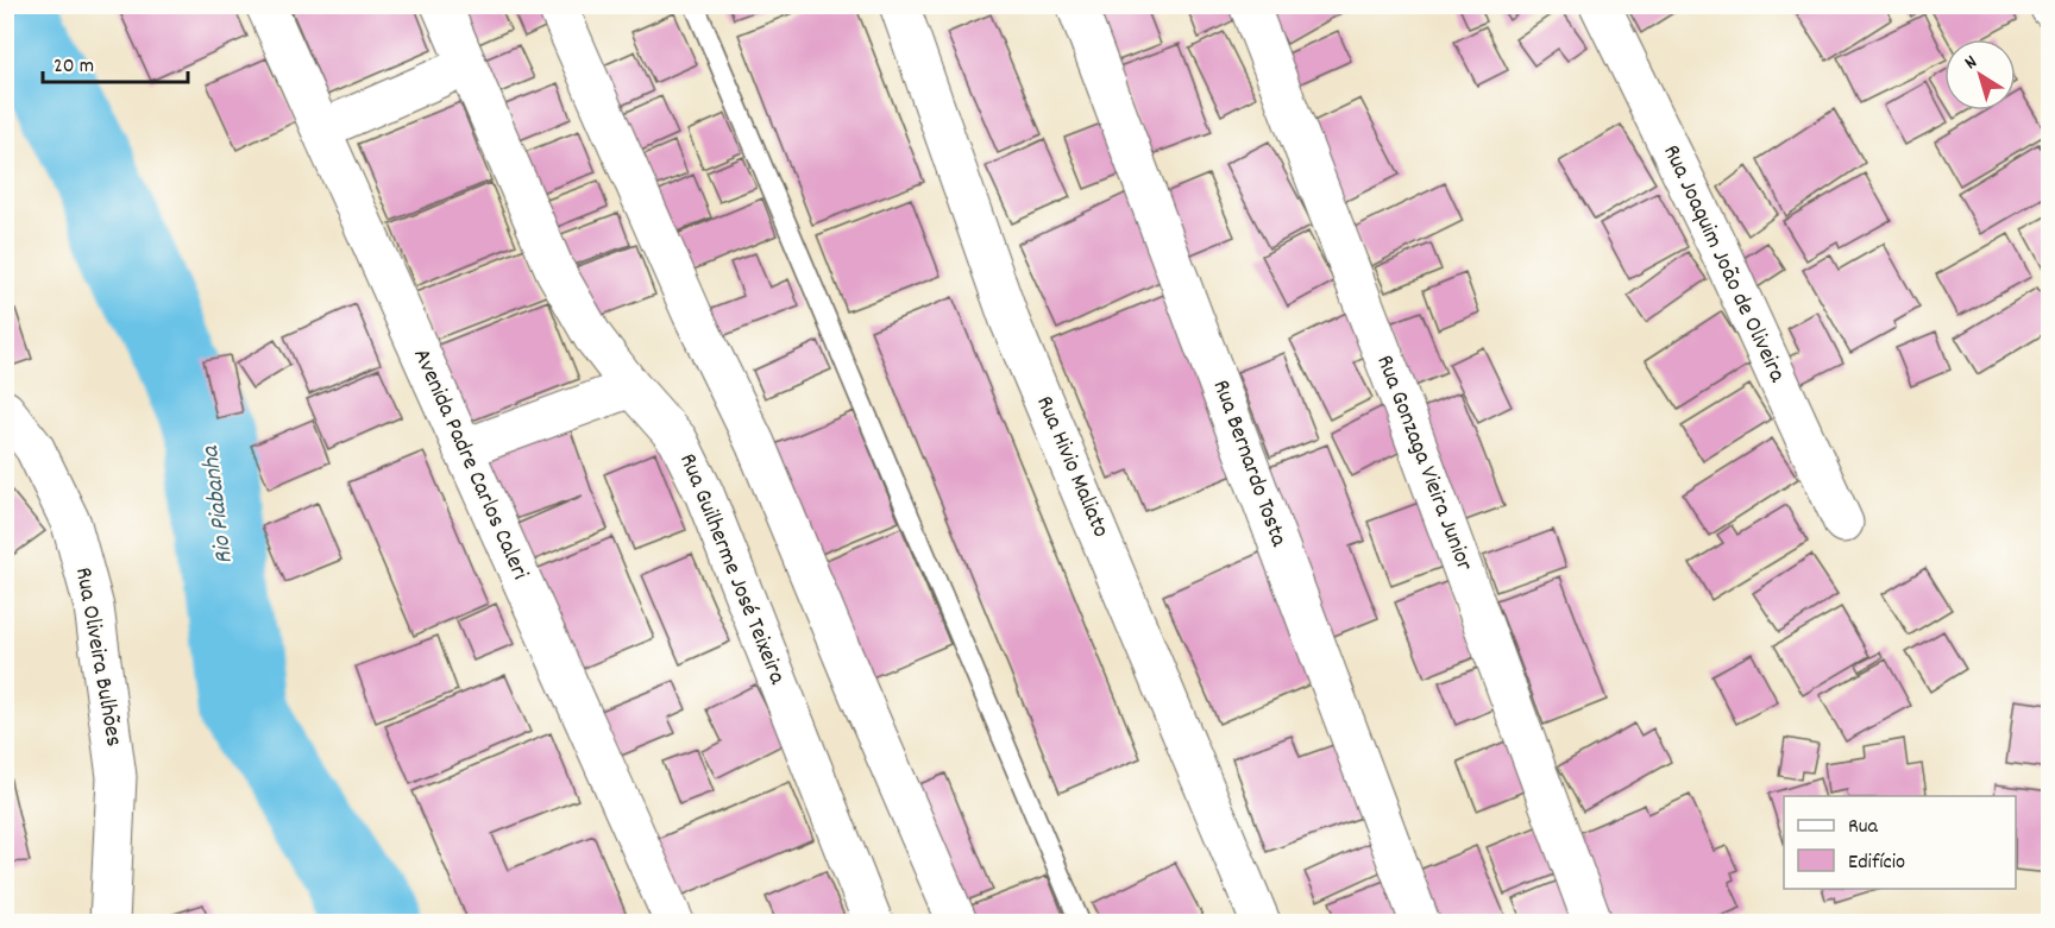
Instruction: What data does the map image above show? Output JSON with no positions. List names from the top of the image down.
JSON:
{
  "streets": {
    "street": [
      "Rua Joaquim João de Oliveira",
      "Rua Bernardo Tosta",
      "Rua Gonzaga Vieira Junior",
      "Avenida Padre Carlos Caleri",
      "Rua Hivio Maliato",
      "Rua Guilherme José Teixeira",
      "Rua Oliveira Bulhões"
    ]
  },
  "water": ["Rio Piabanha"],
  "legend": ["Rua", "Edifício"],
  "scale_bar": "20 m",
  "north": "top left"
}
